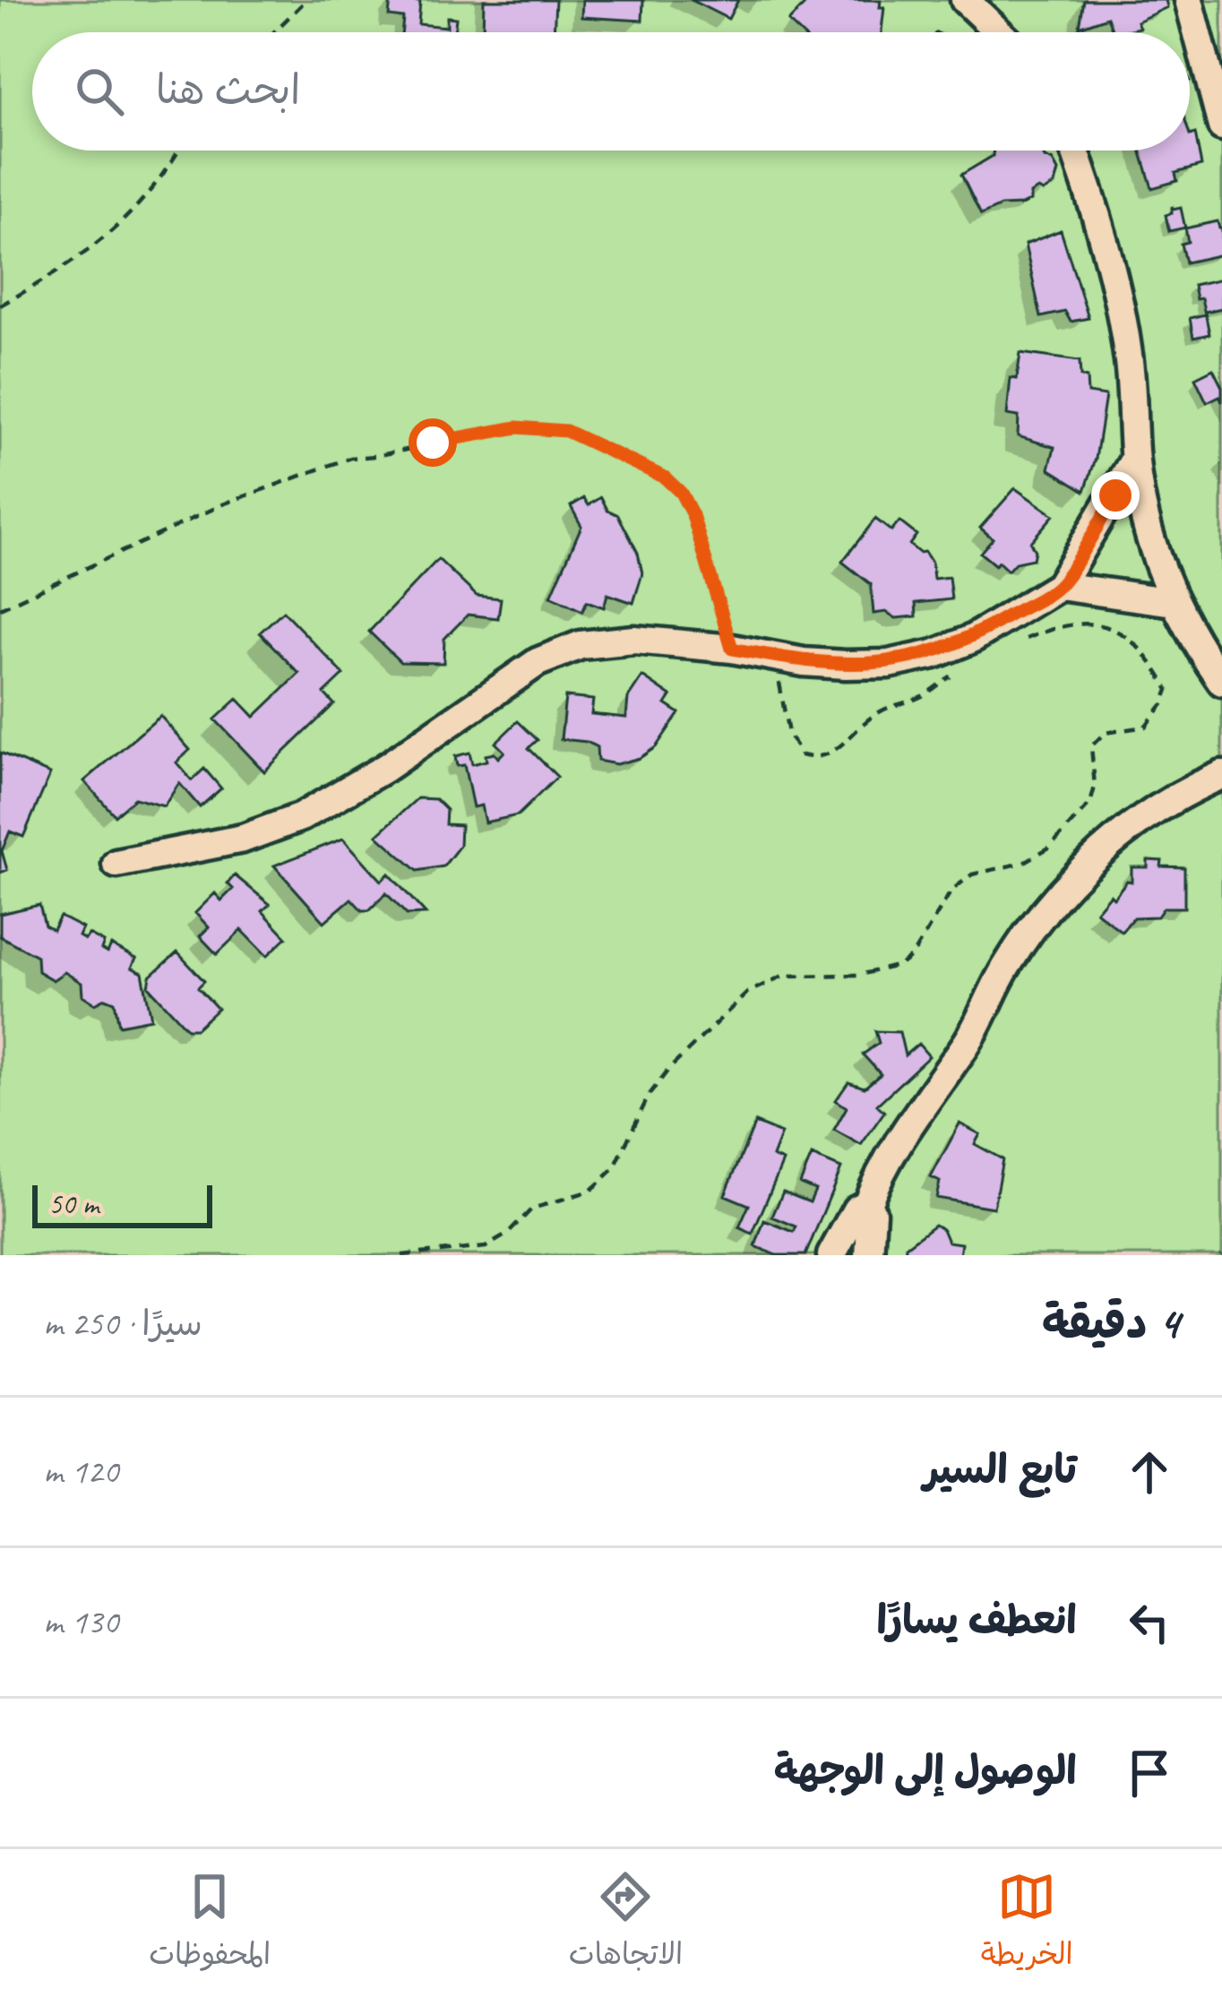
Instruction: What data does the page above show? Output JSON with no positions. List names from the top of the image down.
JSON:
{
  "scale_bar": "50 m",
  "page": {
    "search": "ابحث هنا",
    "scale": "50 m",
    "heading": ["4 دقيقة", "سيرًا · 250 m"],
    "list": [
      ["تابع السير", "120 m"],
      ["انعطف يسارًا", "130 m"],
      "الوصول إلى الوجهة"
    ],
    "nav": ["الخريطة", "الاتجاهات", "المحفوظات"]
  }
}
